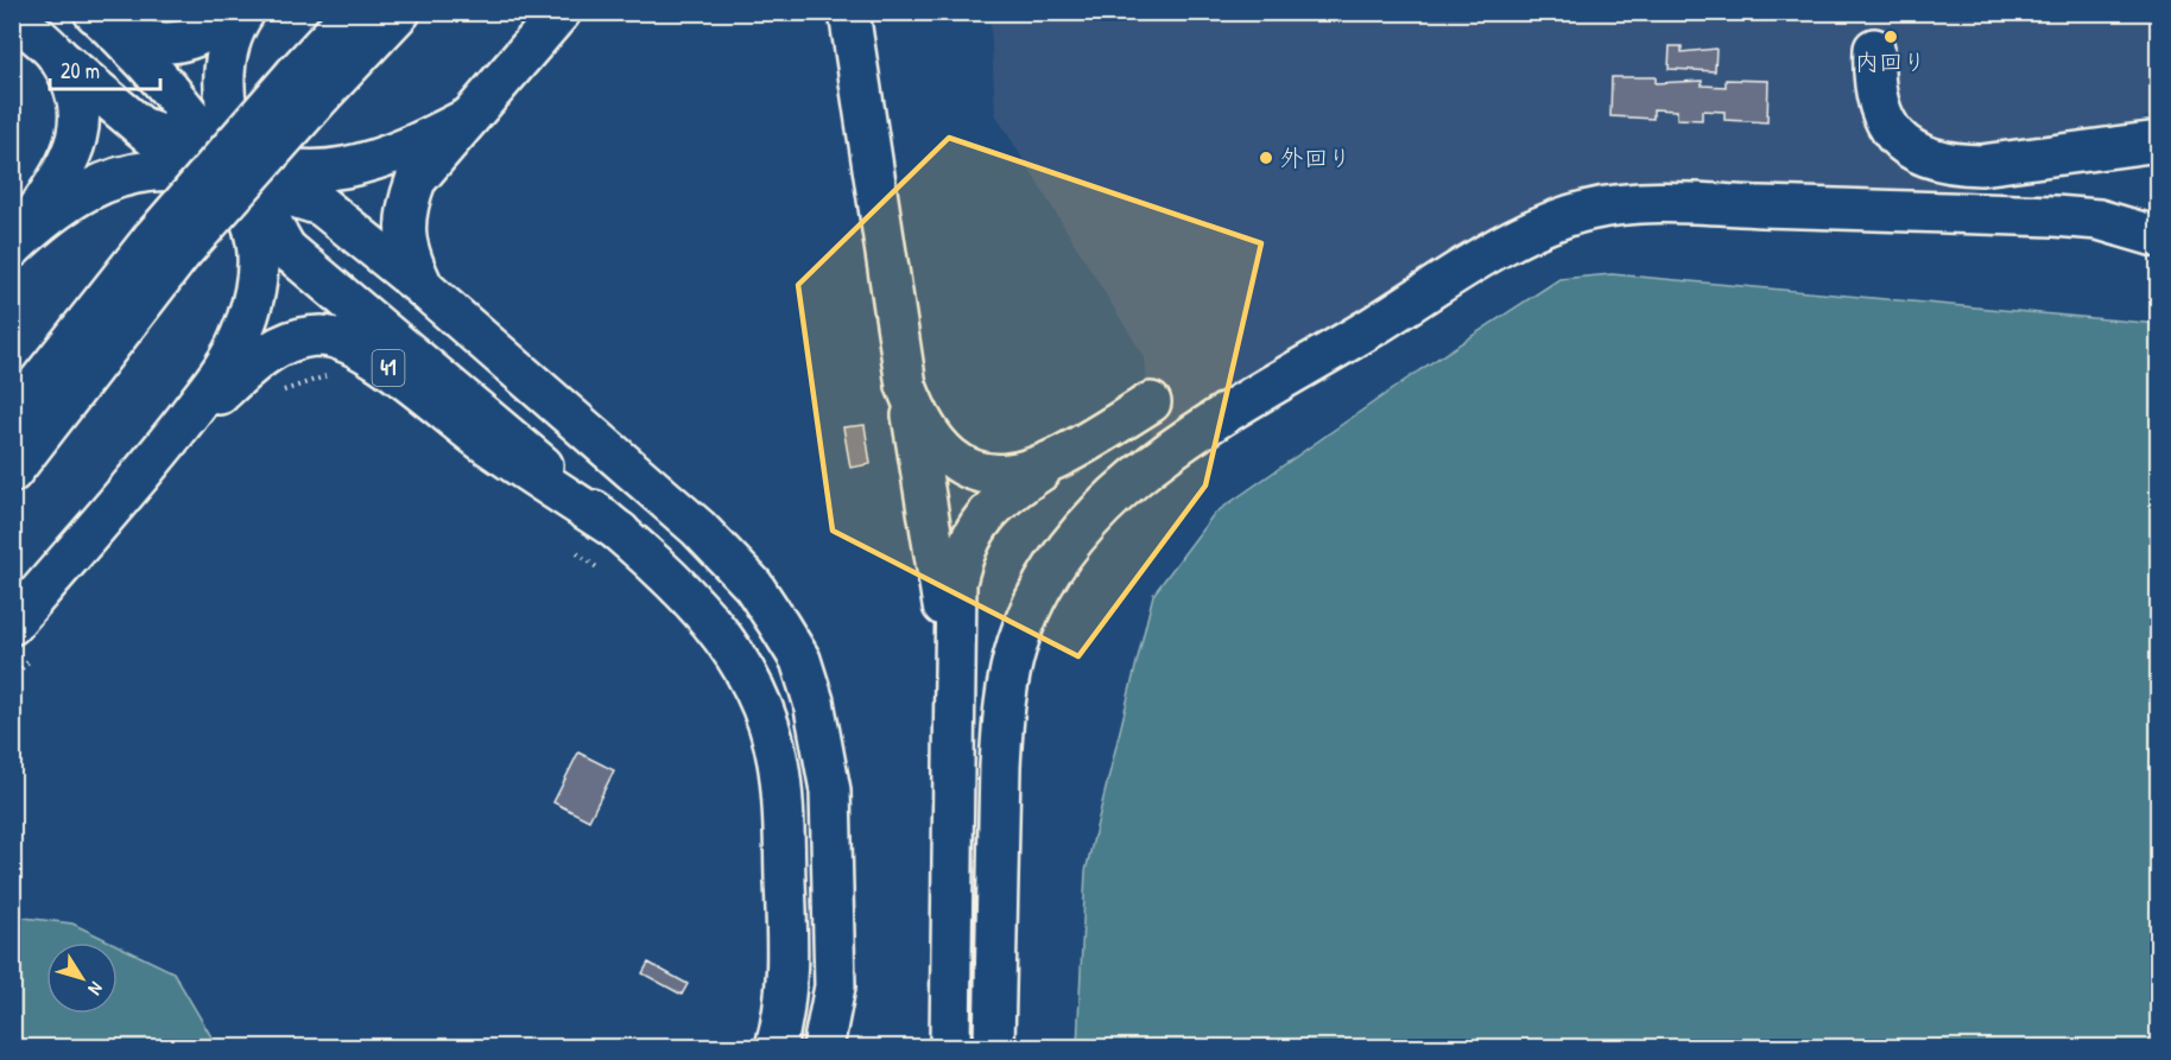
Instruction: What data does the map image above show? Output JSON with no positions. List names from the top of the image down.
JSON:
{
  "streets": {
    "main road": ["41"]
  },
  "places": ["内回り", "外回り"],
  "scale_bar": "20 m",
  "north": "bottom right"
}
